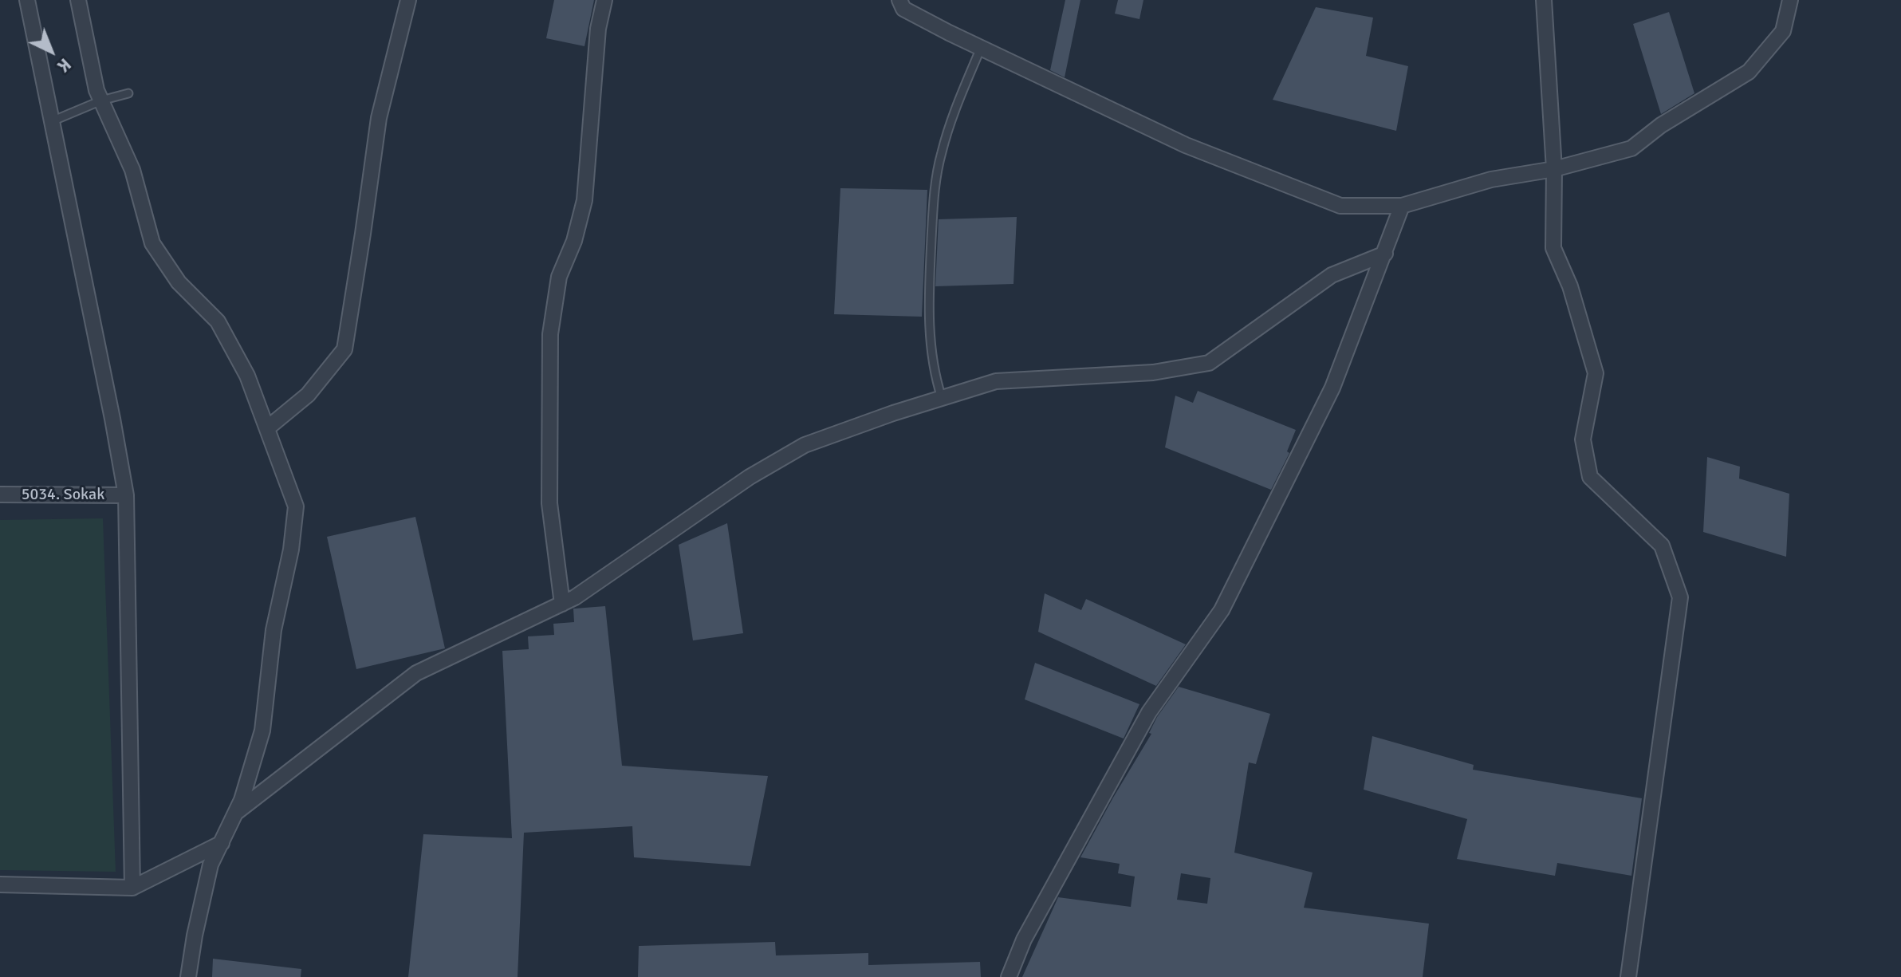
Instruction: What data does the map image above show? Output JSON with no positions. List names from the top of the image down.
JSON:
{
  "streets": {
    "street": ["5034. Sokak"]
  },
  "north": "bottom right"
}
